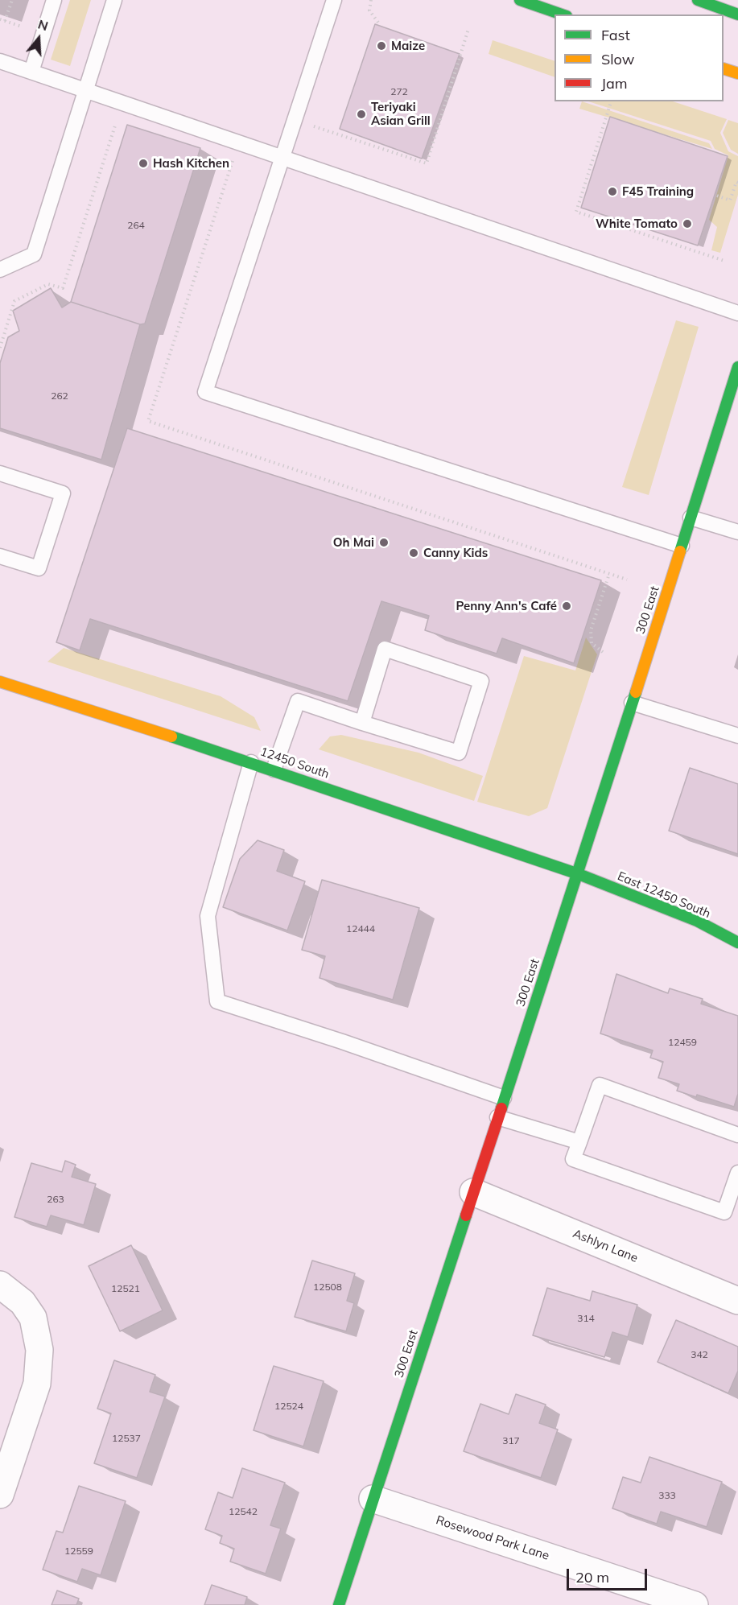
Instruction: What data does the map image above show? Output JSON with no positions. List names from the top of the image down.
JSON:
{
  "streets": {
    "main road": ["300 East", "12450 South", "East 12450 South"],
    "street": ["Ashlyn Lane", "Rosewood Park Lane"]
  },
  "crossings": [
    ["300 East", "12450 South"],
    ["300 East", "East 12450 South"],
    ["300 East", "Ashlyn Lane"],
    ["300 East", "Rosewood Park Lane"],
    ["12450 South", "East 12450 South"]
  ],
  "places": [
    "Maize",
    "Teriyaki Asian Grill",
    "Hash Kitchen",
    "F45 Training",
    "White Tomato",
    "Oh Mai",
    "Canny Kids",
    "Penny Ann's Café"
  ],
  "house_numbers": [
    "272",
    "264",
    "262",
    "12444",
    "12459",
    "263",
    "12508",
    "12521",
    "314",
    "342",
    "12524",
    "12537",
    "317",
    "333",
    "12542",
    "12559"
  ],
  "legend": ["Fast", "Slow", "Jam"],
  "scale_bar": "20 m",
  "north": "top"
}
